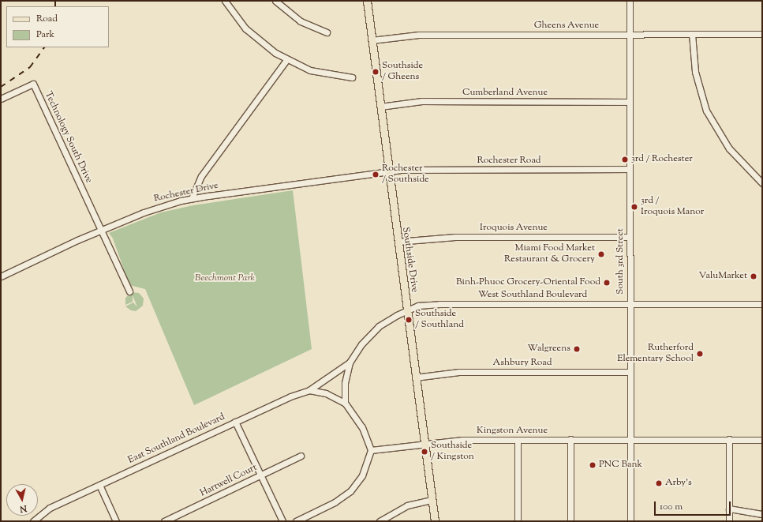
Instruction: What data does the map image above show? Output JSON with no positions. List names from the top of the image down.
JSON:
{
  "streets": {
    "main road": ["Southside Drive"],
    "street": [
      "Gheens Avenue",
      "Cumberland Avenue",
      "Technology South Drive",
      "Rochester Road",
      "Rochester Drive",
      "Iroquois Avenue",
      "South 3rd Street",
      "West Southland Boulevard",
      "Ashbury Road",
      "Kingston Avenue",
      "East Southland Boulevard",
      "Hartwell Court"
    ]
  },
  "crossings": [
    ["Gheens Avenue", "Southside Drive"],
    ["Gheens Avenue", "South 3rd Street"],
    ["Cumberland Avenue", "Southside Drive"],
    ["Cumberland Avenue", "South 3rd Street"],
    ["Technology South Drive", "Rochester Drive"],
    ["Rochester Road", "Rochester Drive"],
    ["Rochester Road", "Southside Drive"],
    ["Rochester Road", "South 3rd Street"],
    ["Rochester Drive", "Southside Drive"],
    ["Iroquois Avenue", "Southside Drive"],
    ["Iroquois Avenue", "South 3rd Street"],
    ["Southside Drive", "West Southland Boulevard"],
    ["Southside Drive", "Ashbury Road"],
    ["Southside Drive", "Kingston Avenue"],
    ["South 3rd Street", "West Southland Boulevard"],
    ["South 3rd Street", "Ashbury Road"],
    ["South 3rd Street", "Kingston Avenue"],
    ["West Southland Boulevard", "East Southland Boulevard"]
  ],
  "parks": ["Beechmont Park"],
  "places": [
    "Southside / Gheens",
    "3rd / Rochester",
    "Rochester / Southside",
    "3rd / Iroquois Manor",
    "Miami Food Market Restaurant & Grocery",
    "ValuMarket",
    "Binh-Phuoc Grocery-Oriental Food",
    "Southside / Southland",
    "Walgreens",
    "Rutherford Elementary School",
    "Southside / Kingston",
    "PNC Bank",
    "Arby's"
  ],
  "legend": ["Road", "Park"],
  "scale_bar": "100 m",
  "north": "bottom"
}
